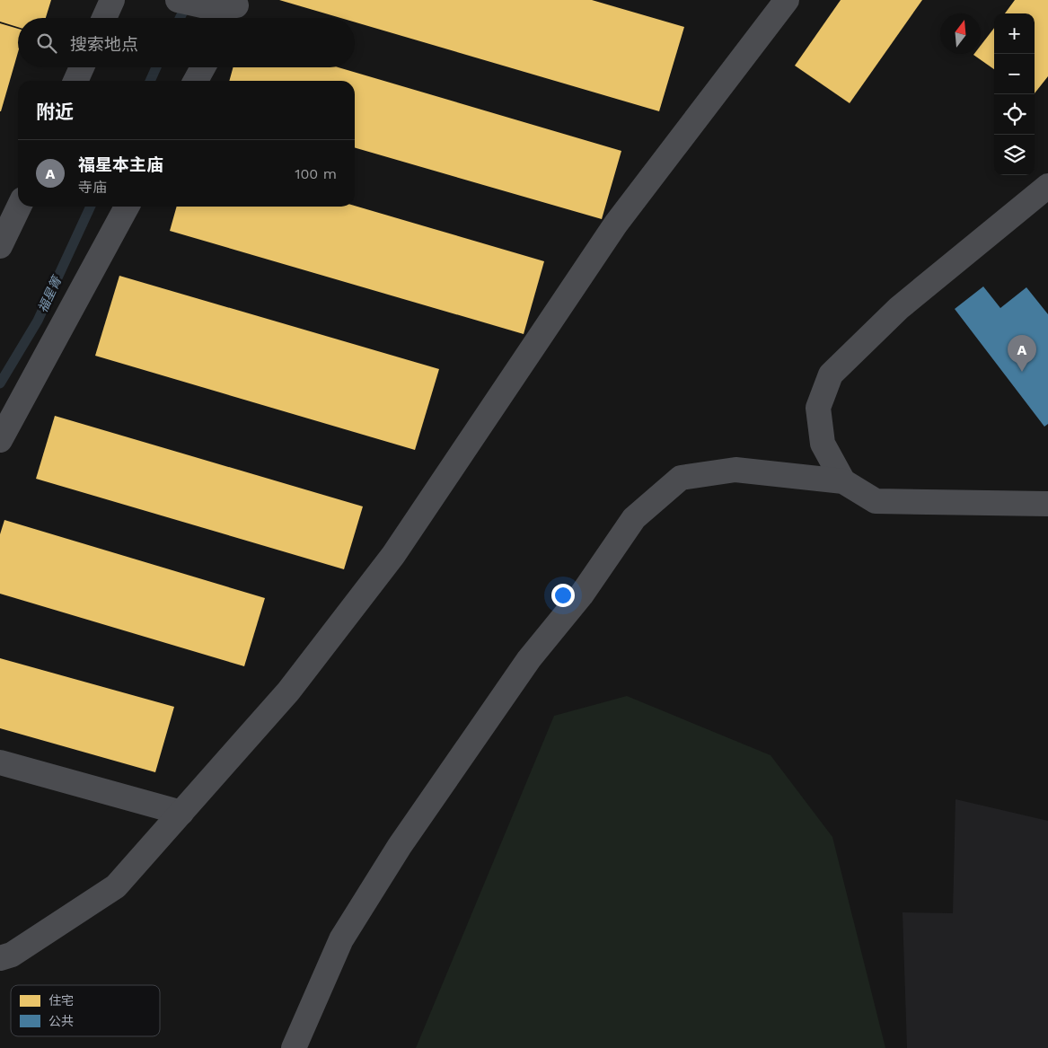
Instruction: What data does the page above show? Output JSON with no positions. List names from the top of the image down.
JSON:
{
  "water": ["福星箐"],
  "legend": ["住宅", "公共"],
  "north": "top",
  "page": {
    "map_buttons": ["+", "−"],
    "search": "搜索地点",
    "heading": "附近",
    "list": [
      {
        "mark": "A",
        "name": "福星本主庙",
        "note": "寺庙",
        "value": "100 m"
      }
    ],
    "pins": "A"
  }
}
